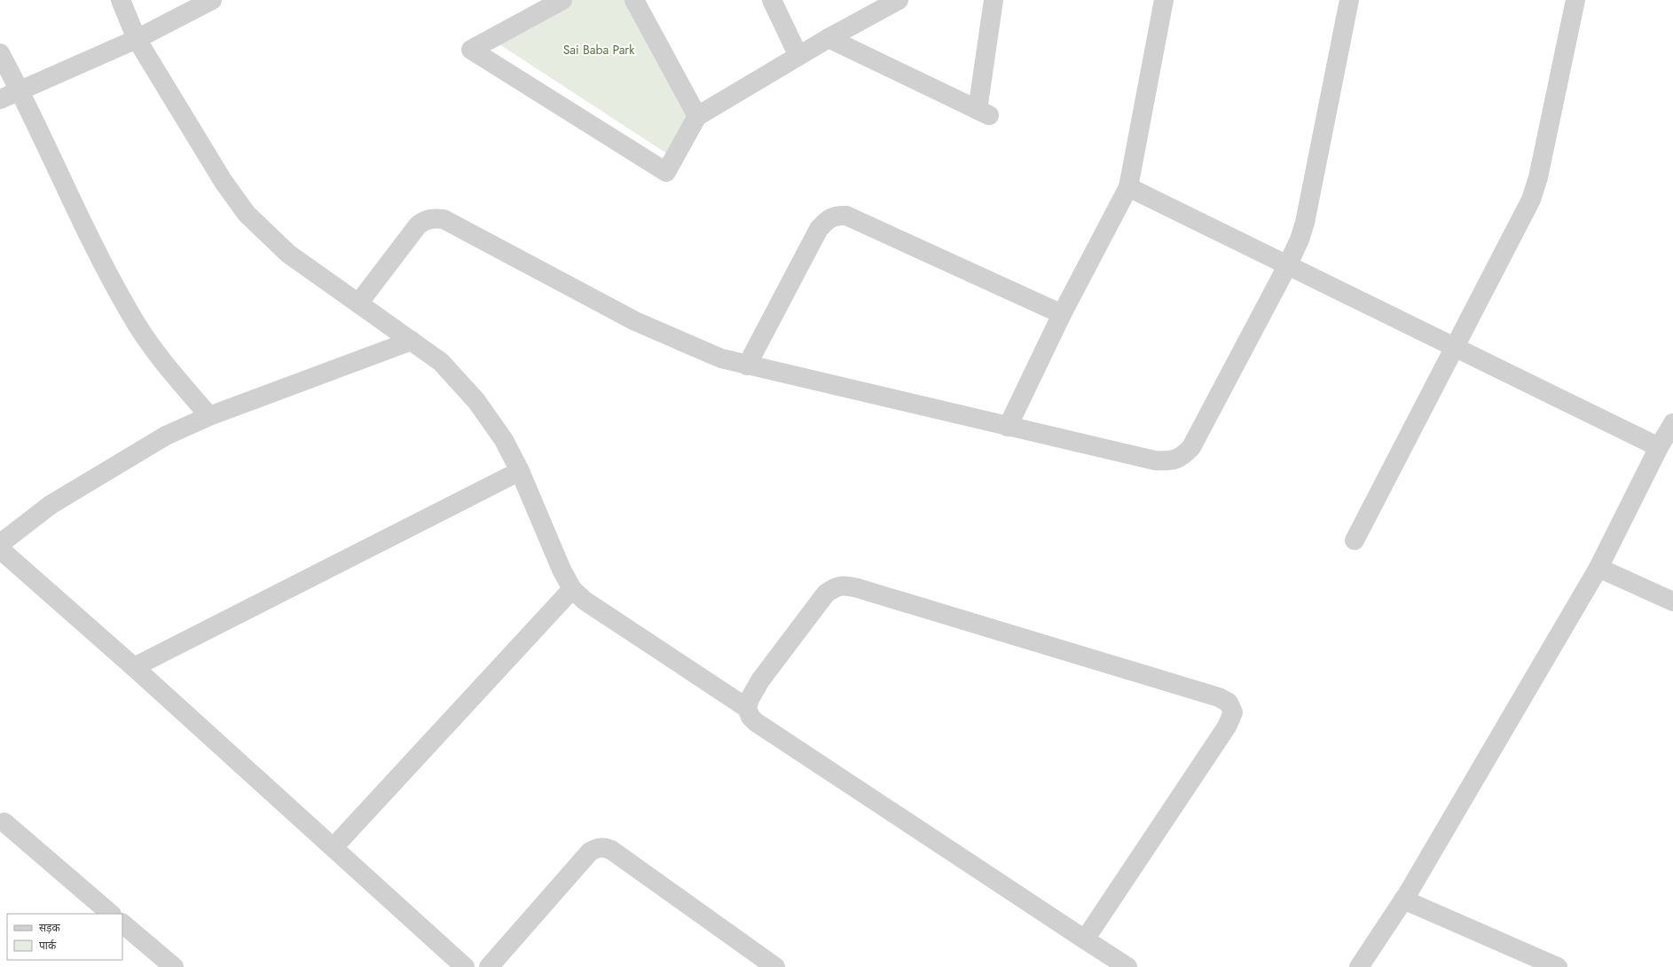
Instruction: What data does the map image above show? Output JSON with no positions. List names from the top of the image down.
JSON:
{
  "parks": ["Sai Baba Park"],
  "legend": ["सड़क", "पार्क"]
}
